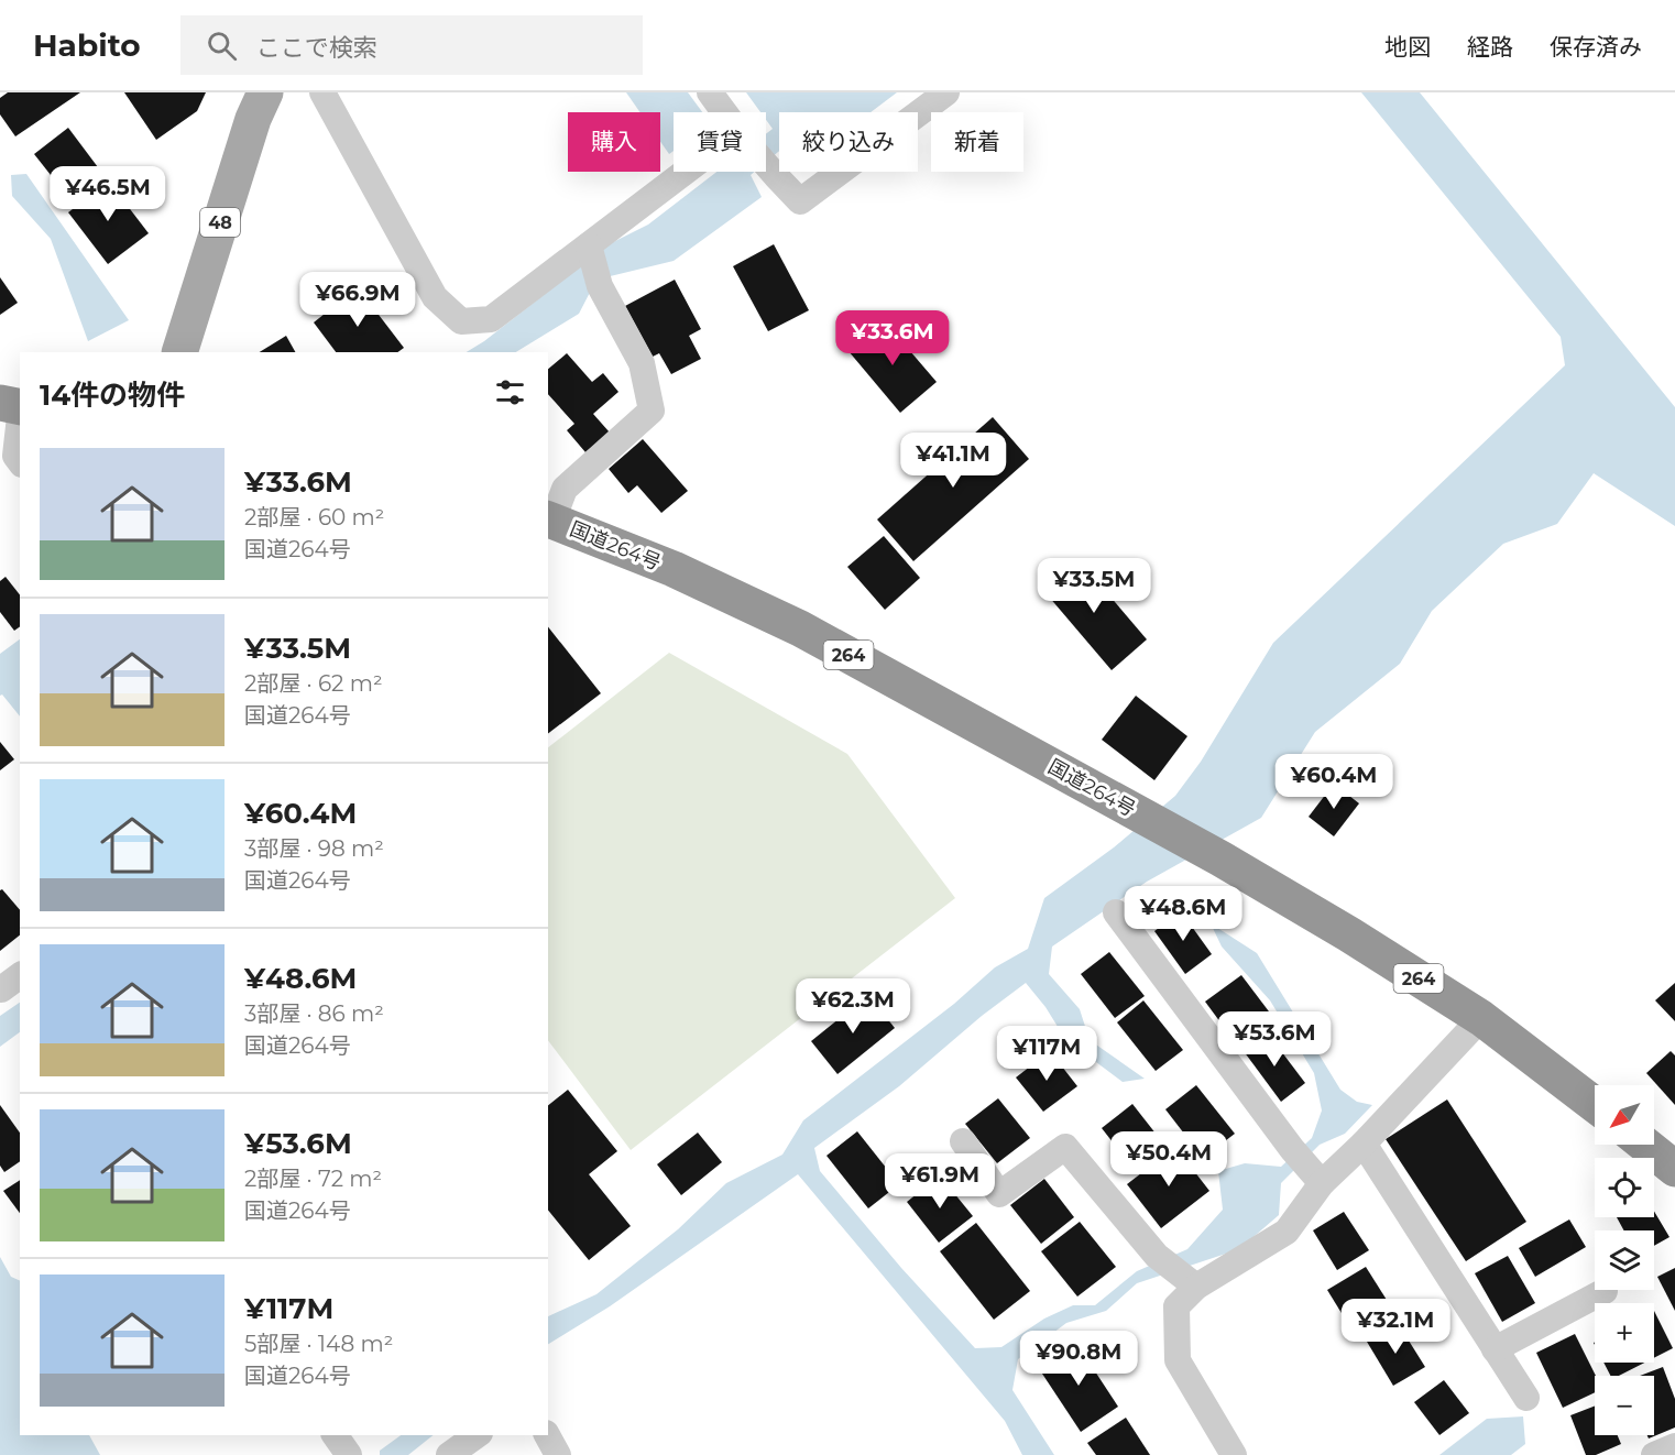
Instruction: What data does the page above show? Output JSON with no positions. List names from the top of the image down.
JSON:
{
  "streets": {
    "highway": ["国道264号", "264"],
    "main road": ["48"]
  },
  "north": "bottom left",
  "page": {
    "header": "Habito",
    "search": "ここで検索",
    "nav": ["地図", "経路", "保存済み"],
    "chip": [
      "購入",
      "賃貸",
      "絞り込み",
      "新着"
    ],
    "price": [
      "¥46.5M",
      "¥66.9M",
      "¥33.6M",
      "¥41.1M",
      "¥33.5M",
      "¥60.4M",
      "¥48.6M",
      "¥62.3M",
      "¥53.6M",
      "¥117M",
      "¥50.4M",
      "¥61.9M",
      "¥32.1M",
      "¥90.8M"
    ],
    "heading": "14件の物件",
    "list": [
      {
        "name": "¥33.6M",
        "note": "2部屋 · 60 m² · 国道264号"
      },
      {
        "name": "¥33.5M",
        "note": "2部屋 · 62 m² · 国道264号"
      },
      {
        "name": "¥60.4M",
        "note": "3部屋 · 98 m² · 国道264号"
      },
      {
        "name": "¥48.6M",
        "note": "3部屋 · 86 m² · 国道264号"
      },
      {
        "name": "¥53.6M",
        "note": "2部屋 · 72 m² · 国道264号"
      },
      {
        "name": "¥117M",
        "note": "5部屋 · 148 m² · 国道264号"
      }
    ],
    "map_buttons": ["+", "−"]
  }
}
